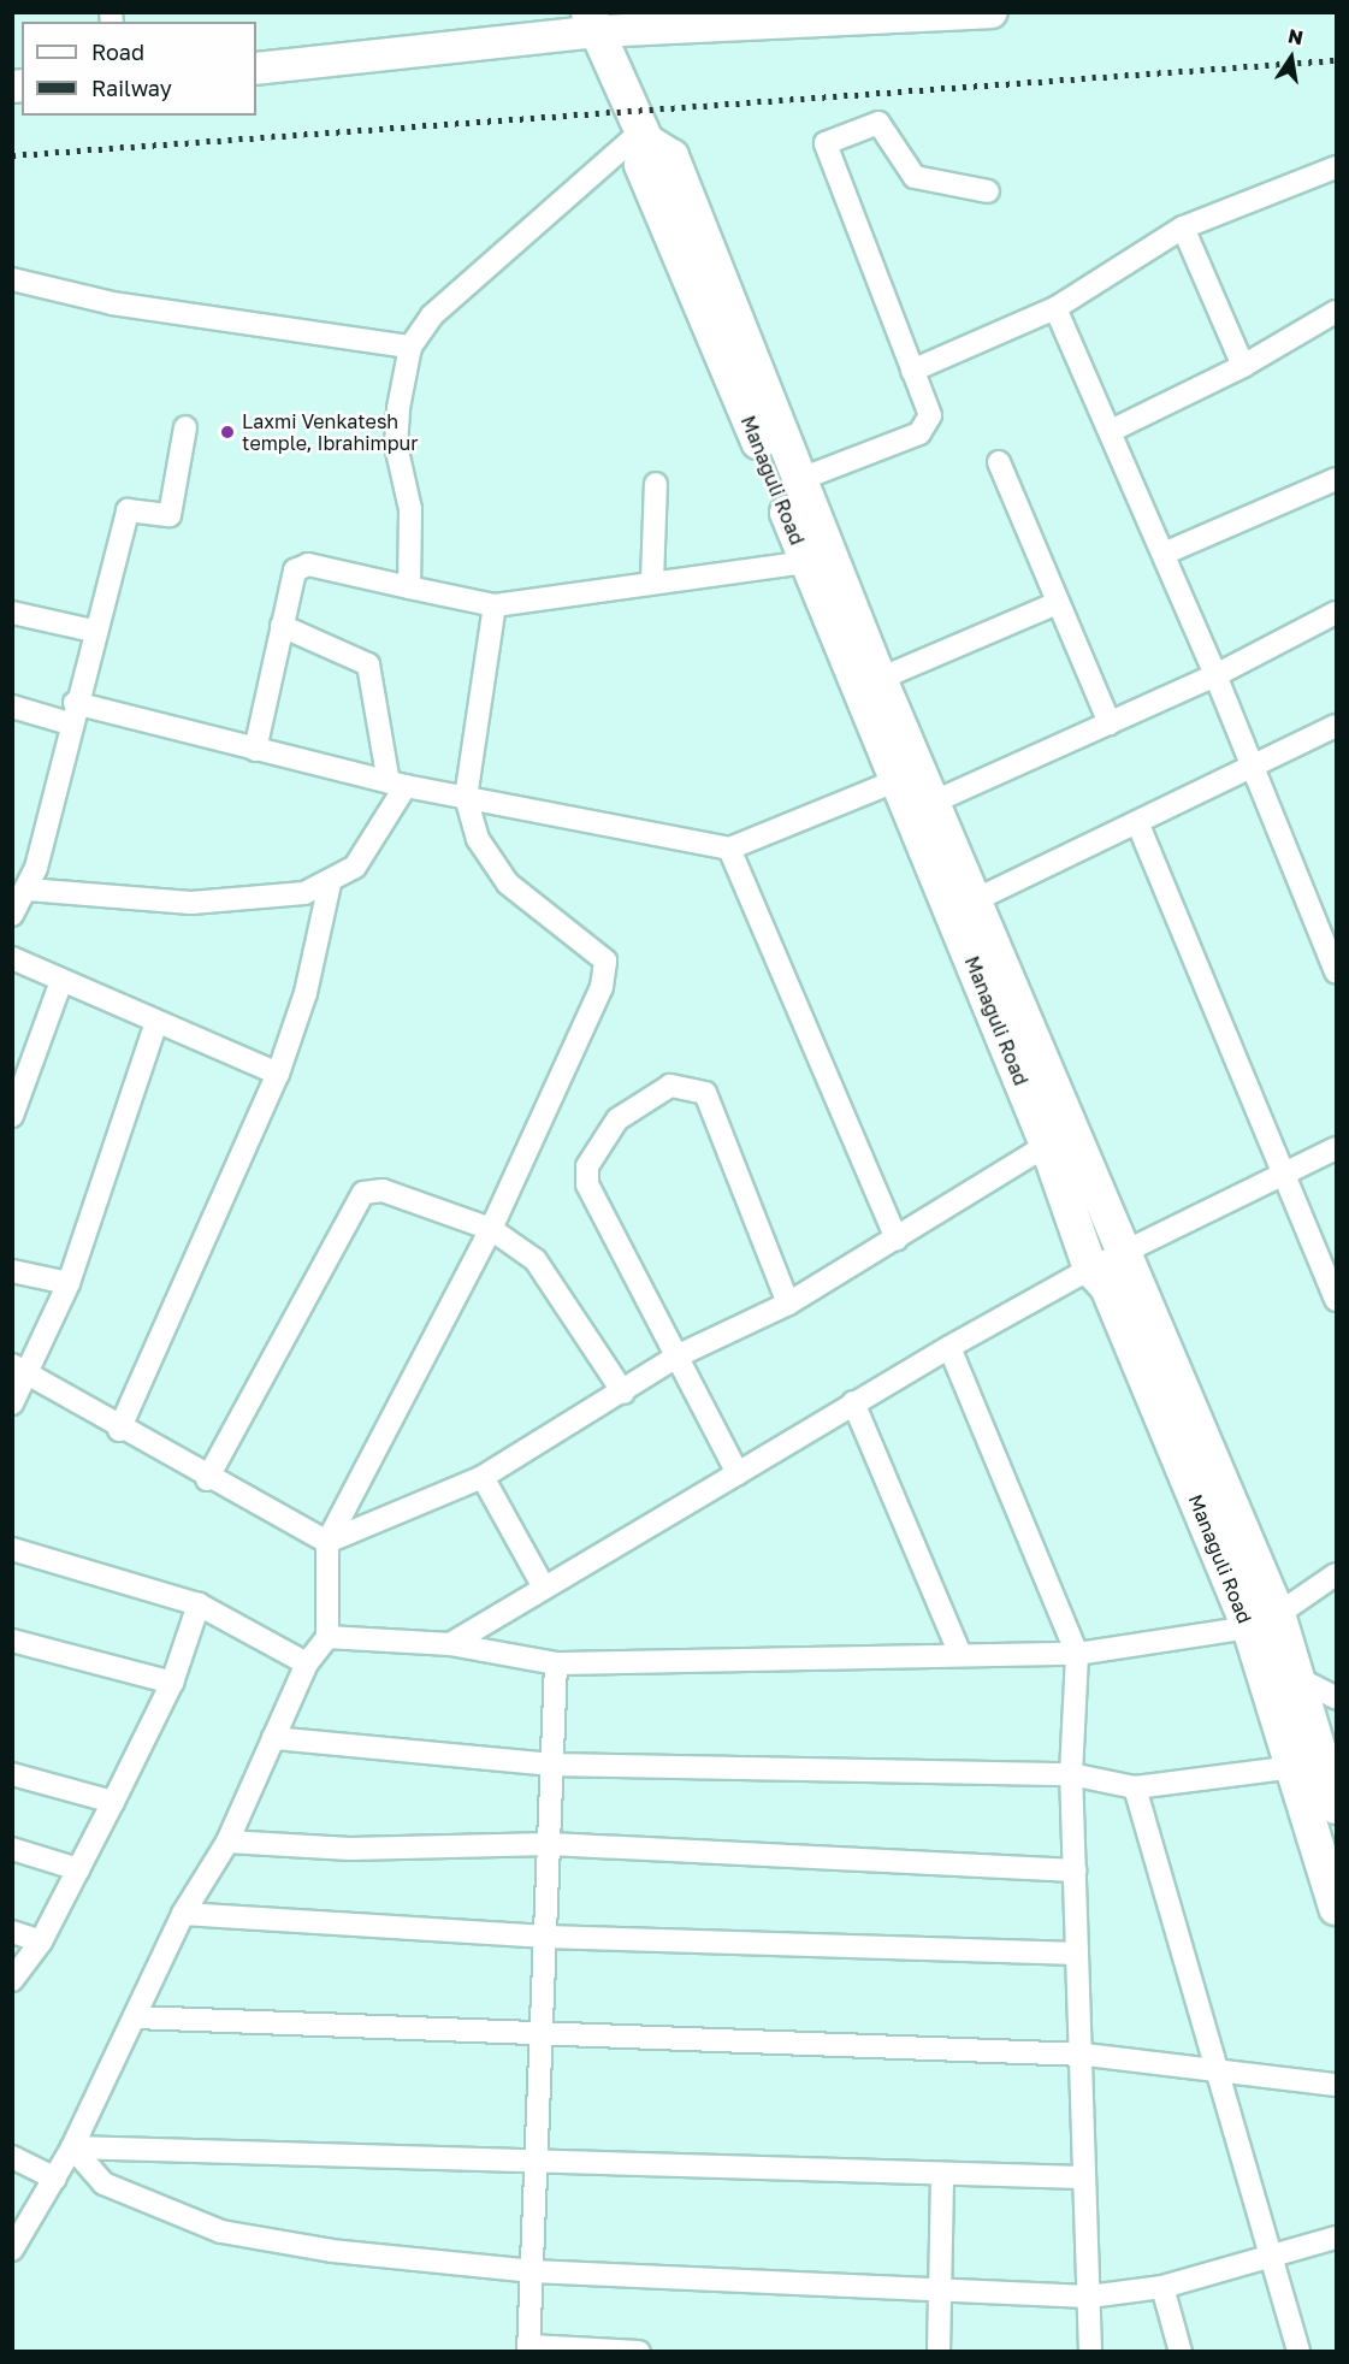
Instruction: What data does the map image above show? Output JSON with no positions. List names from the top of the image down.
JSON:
{
  "streets": {
    "main road": ["Managuli Road"]
  },
  "places": ["Laxmi Venkatesh temple, Ibrahimpur"],
  "legend": ["Road", "Railway"],
  "north": "top"
}
